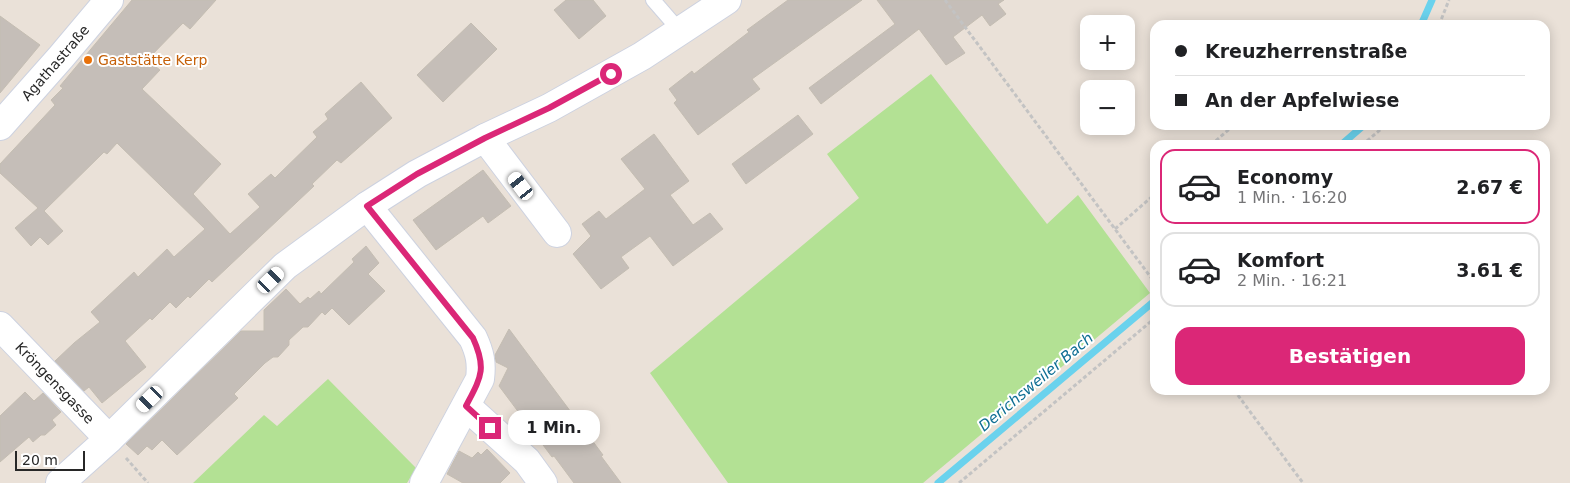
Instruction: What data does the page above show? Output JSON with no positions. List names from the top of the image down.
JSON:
{
  "streets": {
    "street": ["Agathastraße", "Kröngensgasse"]
  },
  "water": ["Derichsweiler Bach"],
  "places": ["Gaststätte Kerp"],
  "scale_bar": "20 m",
  "page": {
    "map_buttons": ["+", "−"],
    "banner": ["Kreuzherrenstraße", "An der Apfelwiese"],
    "list": [
      {
        "name": "Economy",
        "note": "1 Min. · 16:20",
        "value": "2.67 €"
      },
      {
        "name": "Komfort",
        "note": "2 Min. · 16:21",
        "value": "3.61 €"
      }
    ],
    "buttons": "Bestätigen",
    "bubble": "1 Min.",
    "scale": "20 m"
  }
}
